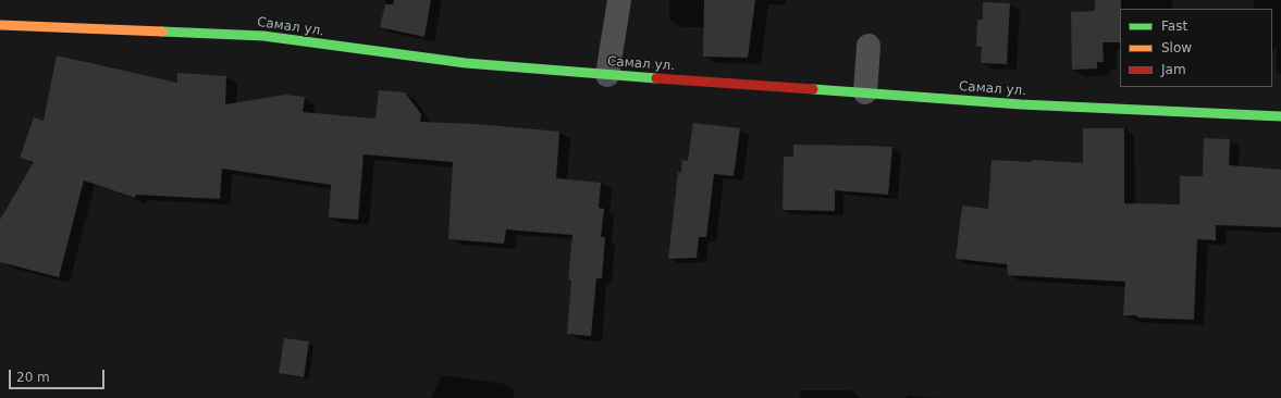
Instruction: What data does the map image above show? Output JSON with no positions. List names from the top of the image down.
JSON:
{
  "streets": {
    "street": ["Самал ул."]
  },
  "legend": ["Fast", "Slow", "Jam"],
  "scale_bar": "20 m"
}
